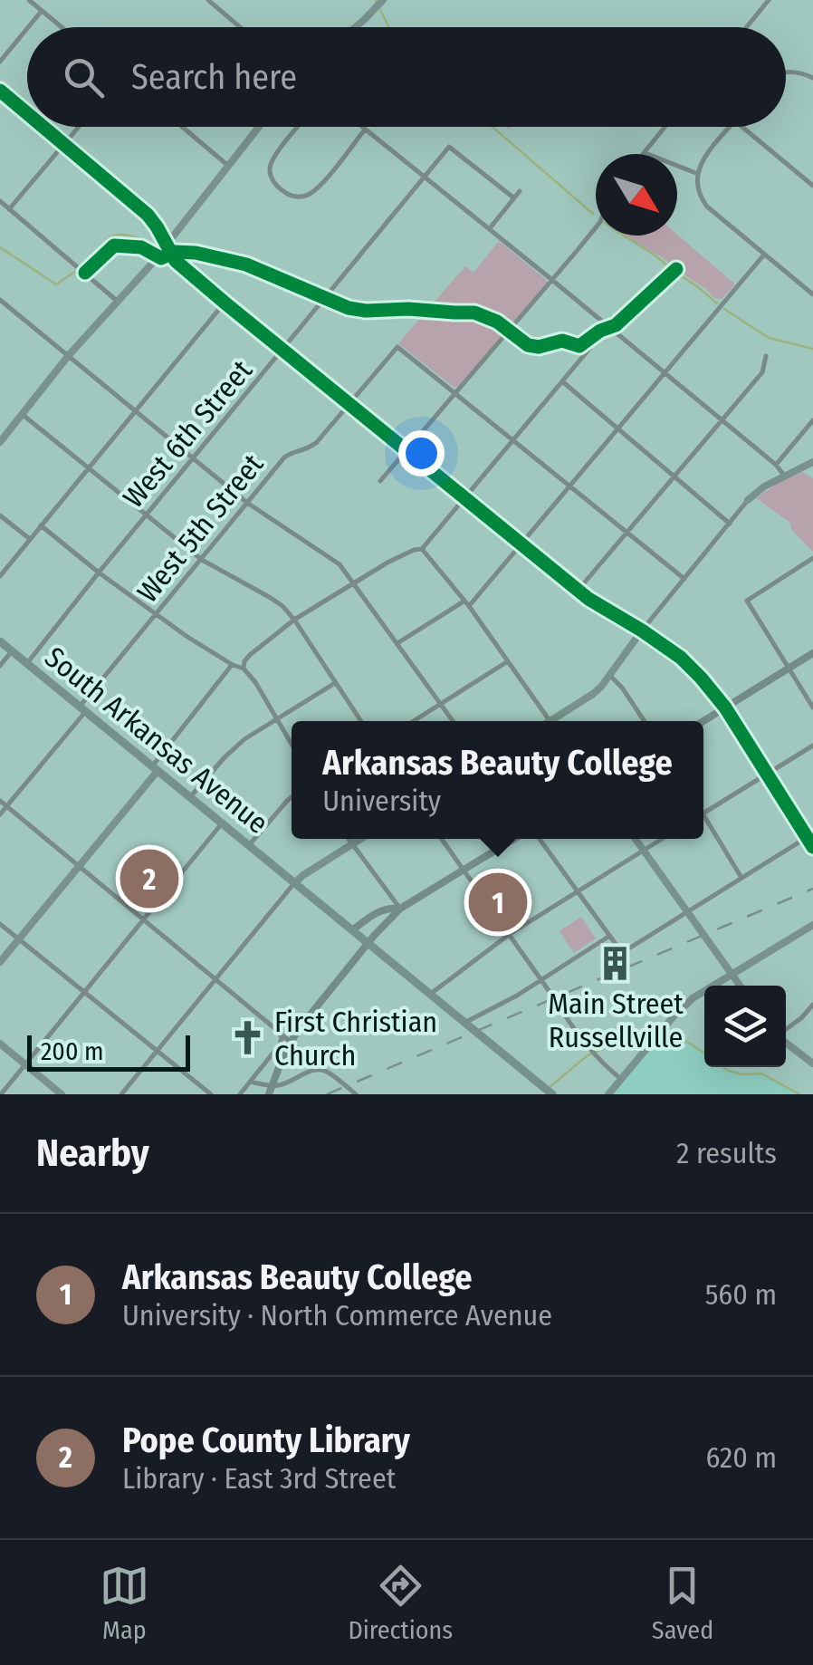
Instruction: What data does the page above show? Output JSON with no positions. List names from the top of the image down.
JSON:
{
  "streets": {
    "highway": ["South Arkansas Avenue"],
    "street": ["West 6th Street", "West 5th Street"]
  },
  "crossings": [
    ["West 6th Street", "South Arkansas Avenue"],
    ["West 5th Street", "South Arkansas Avenue"]
  ],
  "places": {
    "building": ["Main Street Russellville"],
    "church": ["First Christian Church"]
  },
  "scale_bar": "200 m",
  "north": "bottom right",
  "page": {
    "search": "Search here",
    "popup": ["Arkansas Beauty College", "University"],
    "pins": ["2", "1"],
    "scale": "200 m",
    "heading": ["Nearby", "2 results"],
    "list": [
      {
        "mark": "1",
        "name": "Arkansas Beauty College",
        "note": "University · North Commerce Avenue",
        "value": "560 m"
      },
      {
        "mark": "2",
        "name": "Pope County Library",
        "note": "Library · East 3rd Street",
        "value": "620 m"
      }
    ],
    "nav": ["Map", "Directions", "Saved"]
  }
}
